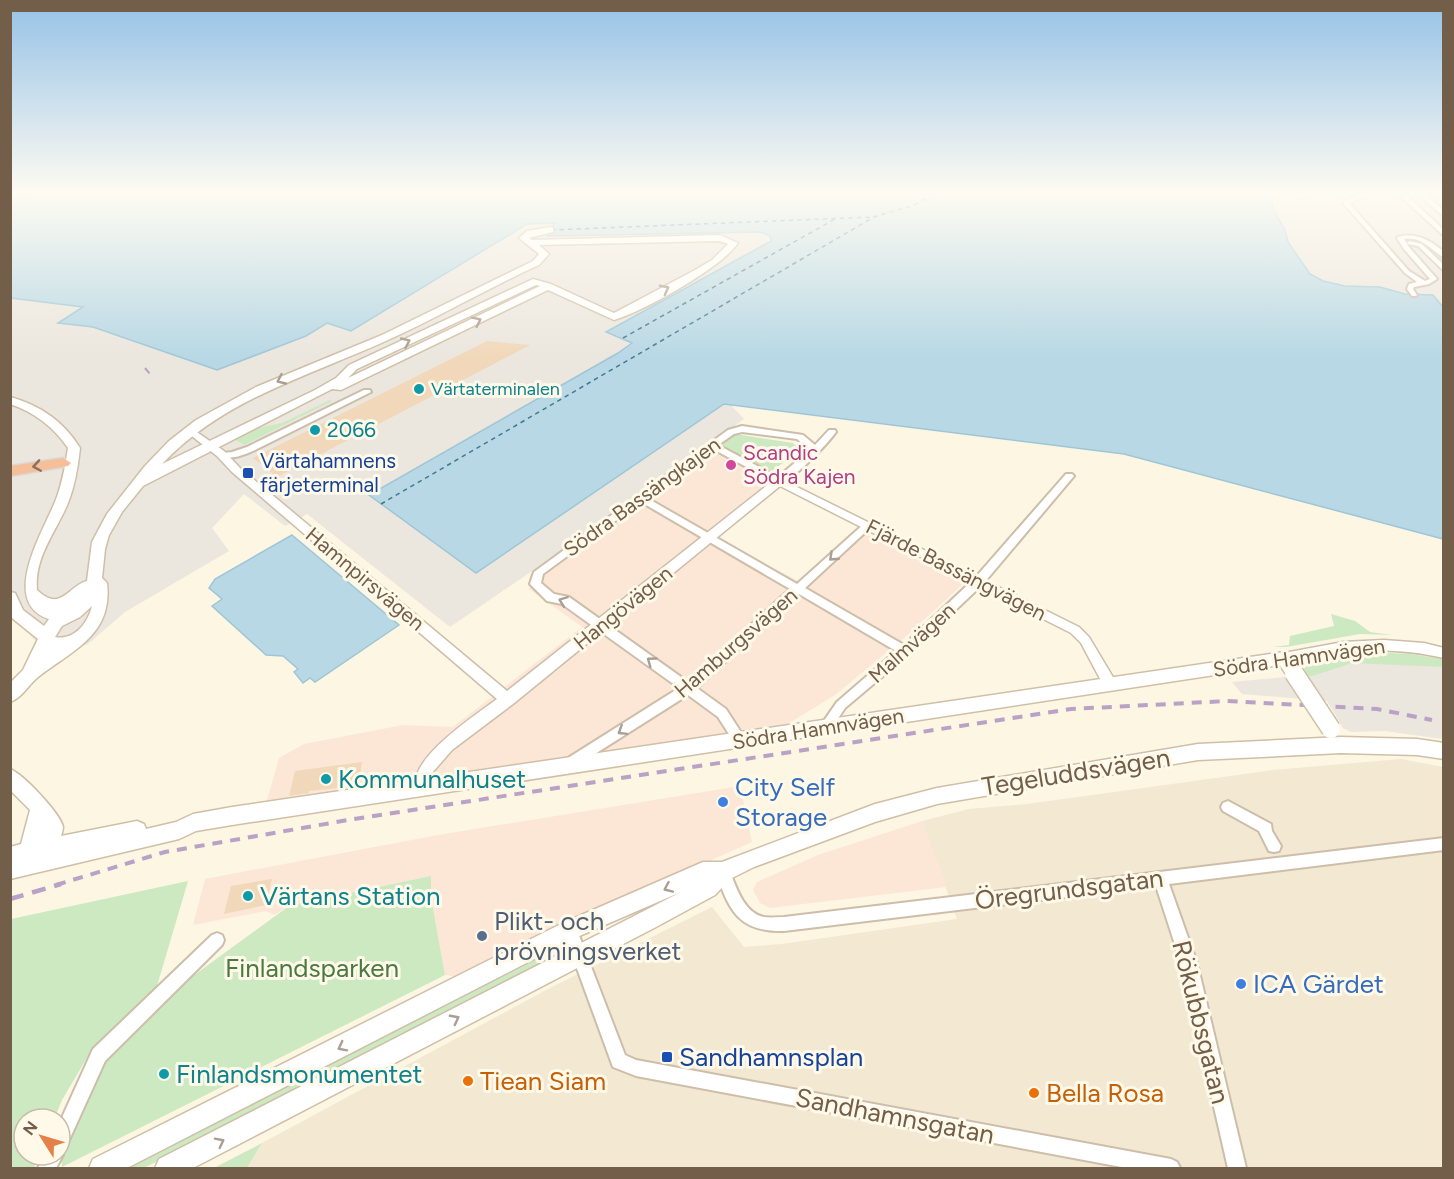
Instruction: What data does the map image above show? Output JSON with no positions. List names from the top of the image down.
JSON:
{
  "streets": {
    "main road": ["Södra Hamnvägen", "Tegeluddsvägen"],
    "street": [
      "Södra Bassängkajen",
      "Fjärde Bassängvägen",
      "Hamnpirsvägen",
      "Hangövägen",
      "Hamburgsvägen",
      "Malmvägen",
      "Öregrundsgatan",
      "Rökubbsgatan",
      "Sandhamnsgatan"
    ]
  },
  "crossings": [
    ["Södra Bassängkajen", "Hangövägen"],
    ["Fjärde Bassängvägen", "Hangövägen"],
    ["Fjärde Bassängvägen", "Hamburgsvägen"],
    ["Fjärde Bassängvägen", "Malmvägen"],
    ["Fjärde Bassängvägen", "Södra Hamnvägen"],
    ["Hamnpirsvägen", "Hangövägen"],
    ["Hangövägen", "Södra Hamnvägen"],
    ["Hamburgsvägen", "Södra Hamnvägen"],
    ["Malmvägen", "Södra Hamnvägen"],
    ["Tegeluddsvägen", "Öregrundsgatan"],
    ["Tegeluddsvägen", "Sandhamnsgatan"],
    ["Öregrundsgatan", "Rökubbsgatan"]
  ],
  "one_way": ["Hamburgsvägen"],
  "parks": ["Finlandsparken"],
  "places": {
    "other": [
      "Värtaterminalen",
      "2066",
      "Scandic Södra Kajen",
      "Kommunalhuset",
      "City Self Storage",
      "Värtans Station",
      "Plikt- och prövningsverket",
      "ICA Gärdet",
      "Finlandsmonumentet",
      "Tiean Siam",
      "Bella Rosa"
    ],
    "transit": ["Värtahamnens färjeterminal", "Sandhamnsplan"]
  },
  "north": "top left"
}
